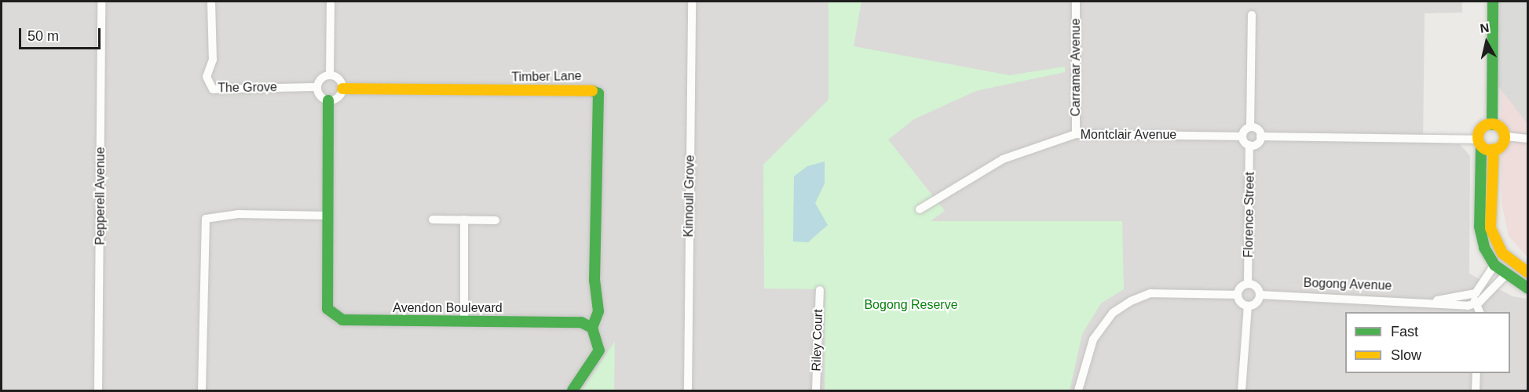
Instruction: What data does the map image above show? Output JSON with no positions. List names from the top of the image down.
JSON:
{
  "streets": {
    "street": [
      "Carramar Avenue",
      "Timber Lane",
      "The Grove",
      "Montclair Avenue",
      "Pepperell Avenue",
      "Kinnoull Grove",
      "Florence Street",
      "Bogong Avenue",
      "Avendon Boulevard",
      "Riley Court"
    ]
  },
  "crossings": [
    ["Carramar Avenue", "Montclair Avenue"],
    ["Timber Lane", "The Grove"],
    ["Timber Lane", "Avendon Boulevard"],
    ["The Grove", "Avendon Boulevard"],
    ["Florence Street", "Bogong Avenue"]
  ],
  "parks": ["Bogong Reserve"],
  "legend": ["Fast", "Slow"],
  "scale_bar": "50 m",
  "north": "top"
}
